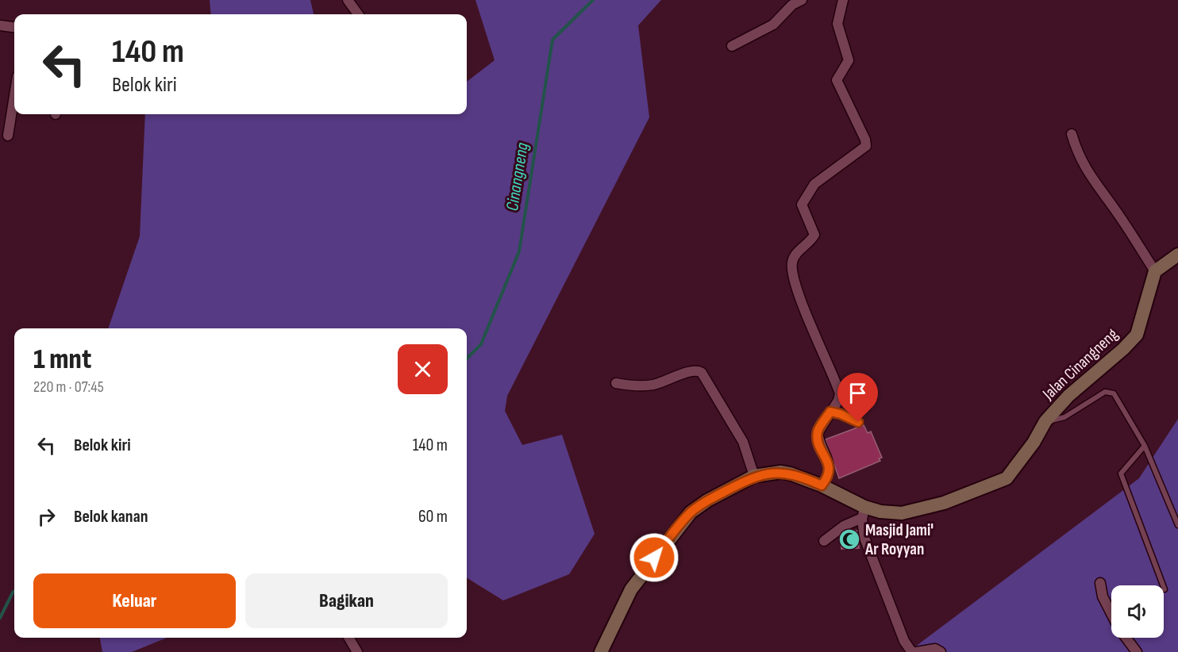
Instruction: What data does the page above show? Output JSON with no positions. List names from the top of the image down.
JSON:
{
  "streets": {
    "street": ["Jalan Cinangneng"]
  },
  "water": ["Cinangneng"],
  "places": {
    "mosque": ["Masjid Jami' Ar Royyan"]
  },
  "page": {
    "turn": ["140 m", "Belok kiri"],
    "heading": ["1 mnt", "220 m · 07:45"],
    "list": [
      {
        "name": "Belok kiri",
        "value": "140 m"
      },
      {
        "name": "Belok kanan",
        "value": "60 m"
      }
    ],
    "buttons": ["Keluar", "Bagikan"]
  }
}
